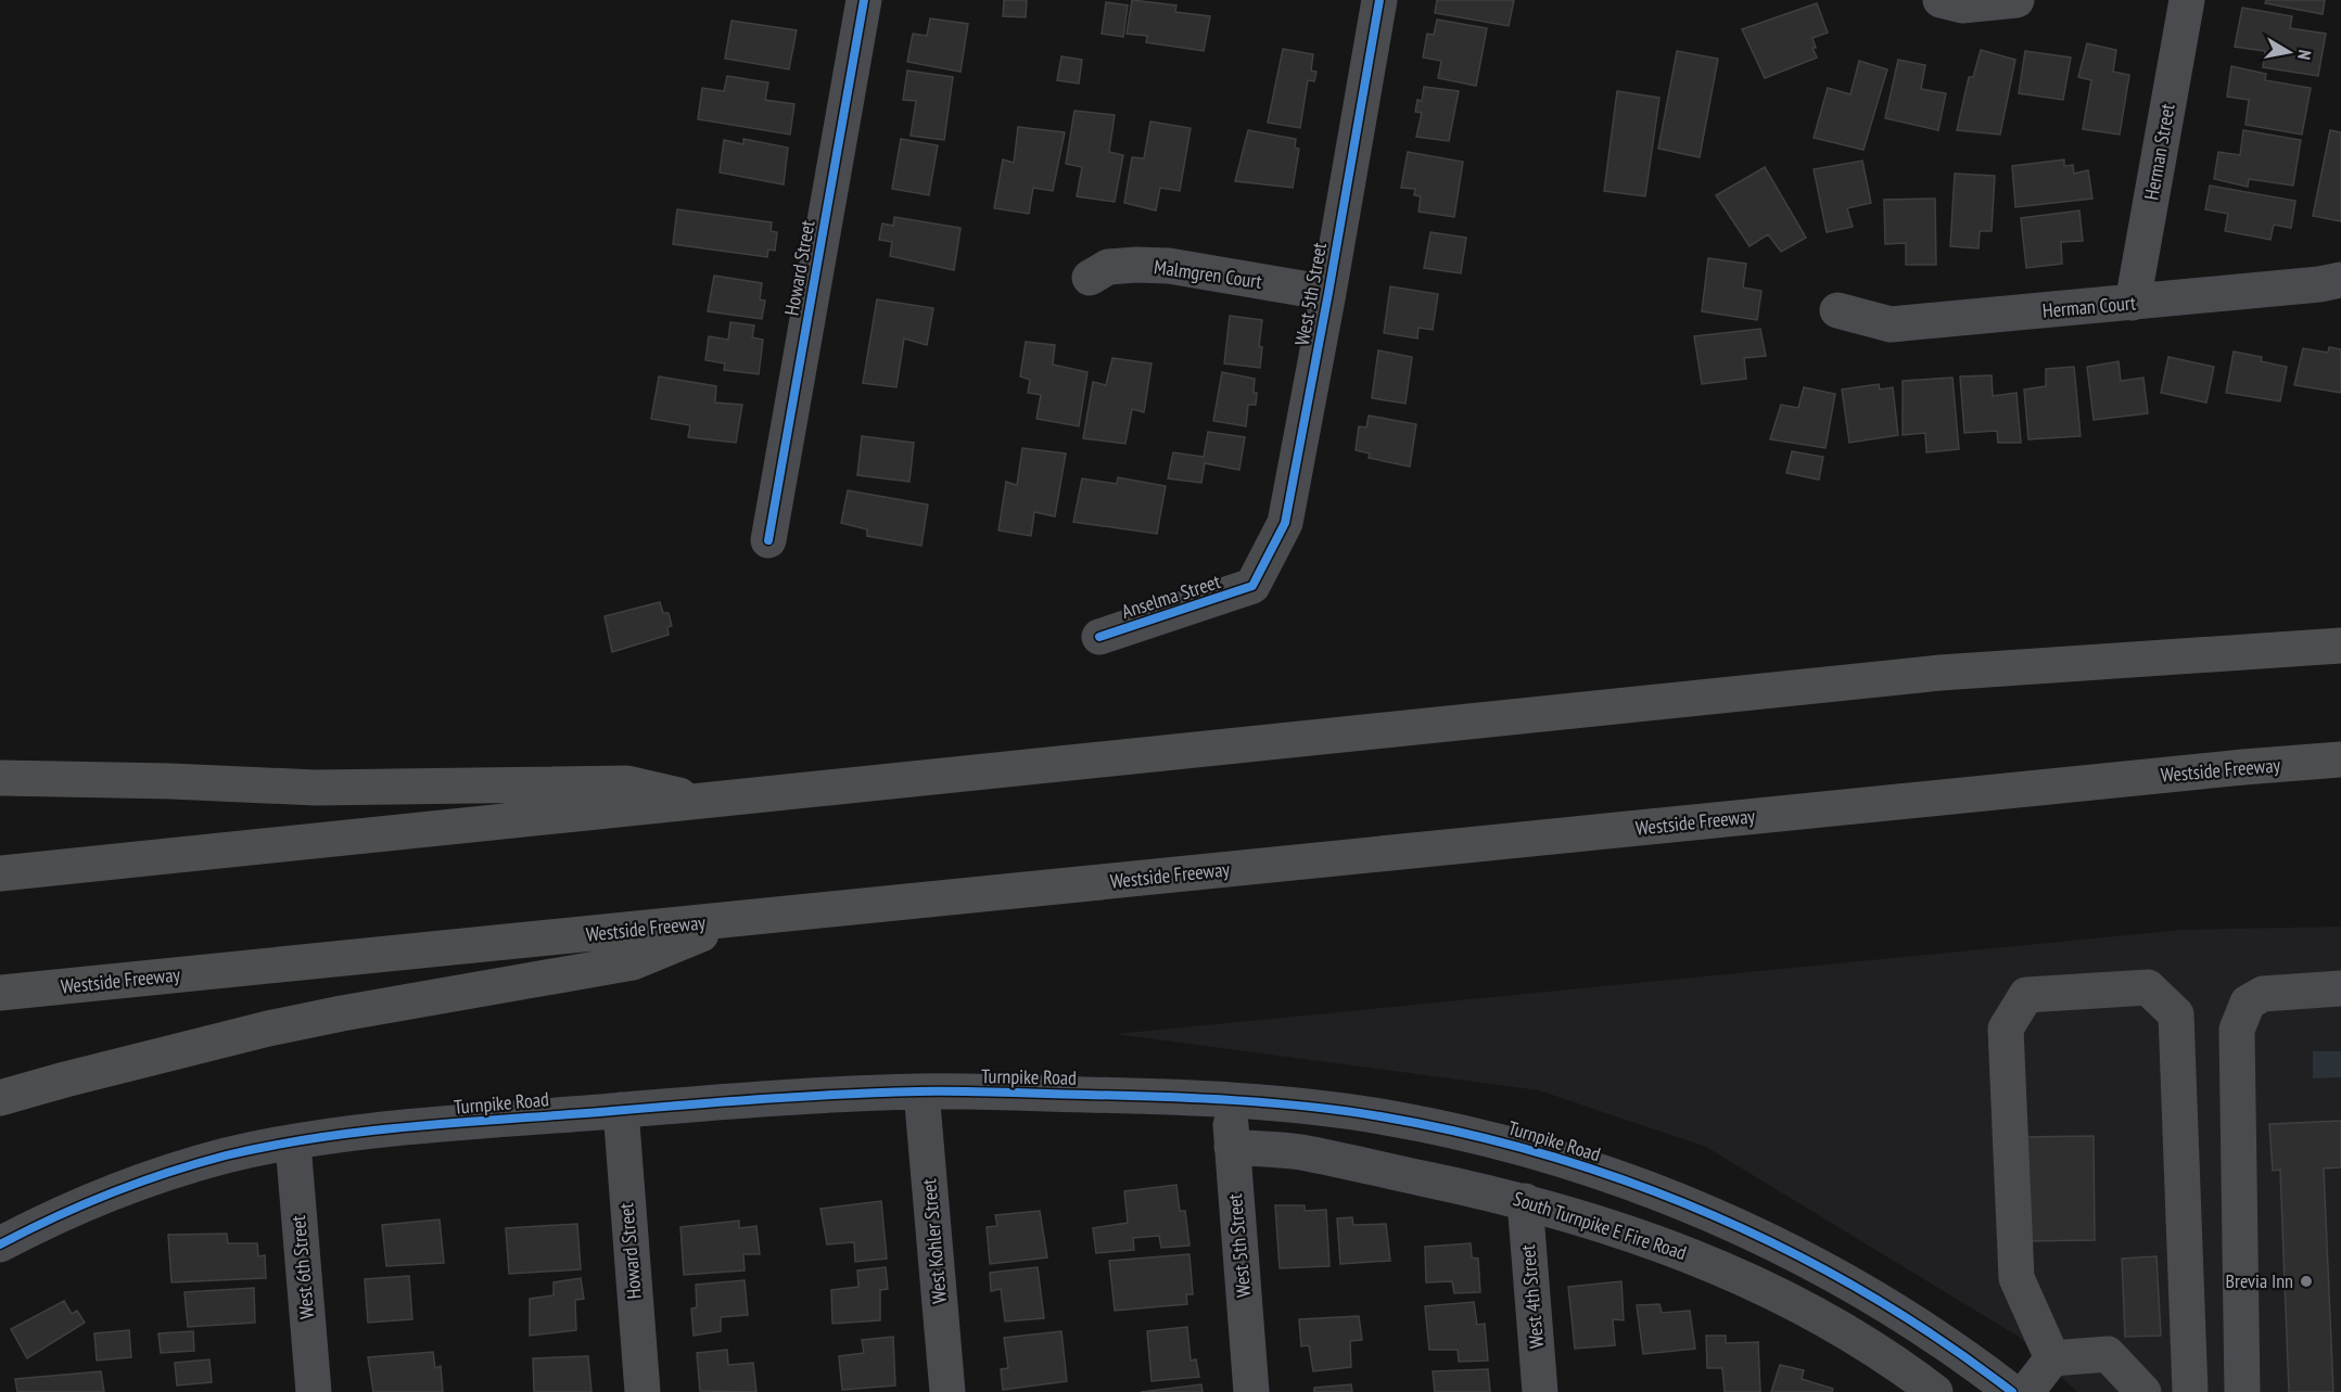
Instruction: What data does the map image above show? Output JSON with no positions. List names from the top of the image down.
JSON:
{
  "streets": {
    "highway": ["Westside Freeway"],
    "street": [
      "Herman Street",
      "Howard Street",
      "Malmgren Court",
      "West 5th Street",
      "Herman Court",
      "Anselma Street",
      "Turnpike Road",
      "South Turnpike E Fire Road",
      "West Kohler Street",
      "West 6th Street",
      "West 4th Street"
    ]
  },
  "crossings": [
    ["Herman Street", "Herman Court"],
    ["Howard Street", "Turnpike Road"],
    ["Malmgren Court", "West 5th Street"],
    ["West 5th Street", "Anselma Street"],
    ["West 5th Street", "Turnpike Road"],
    ["West 5th Street", "South Turnpike E Fire Road"],
    ["Turnpike Road", "West Kohler Street"],
    ["Turnpike Road", "West 6th Street"],
    ["South Turnpike E Fire Road", "West 4th Street"]
  ],
  "places": ["Brevia Inn"],
  "north": "right"
}
